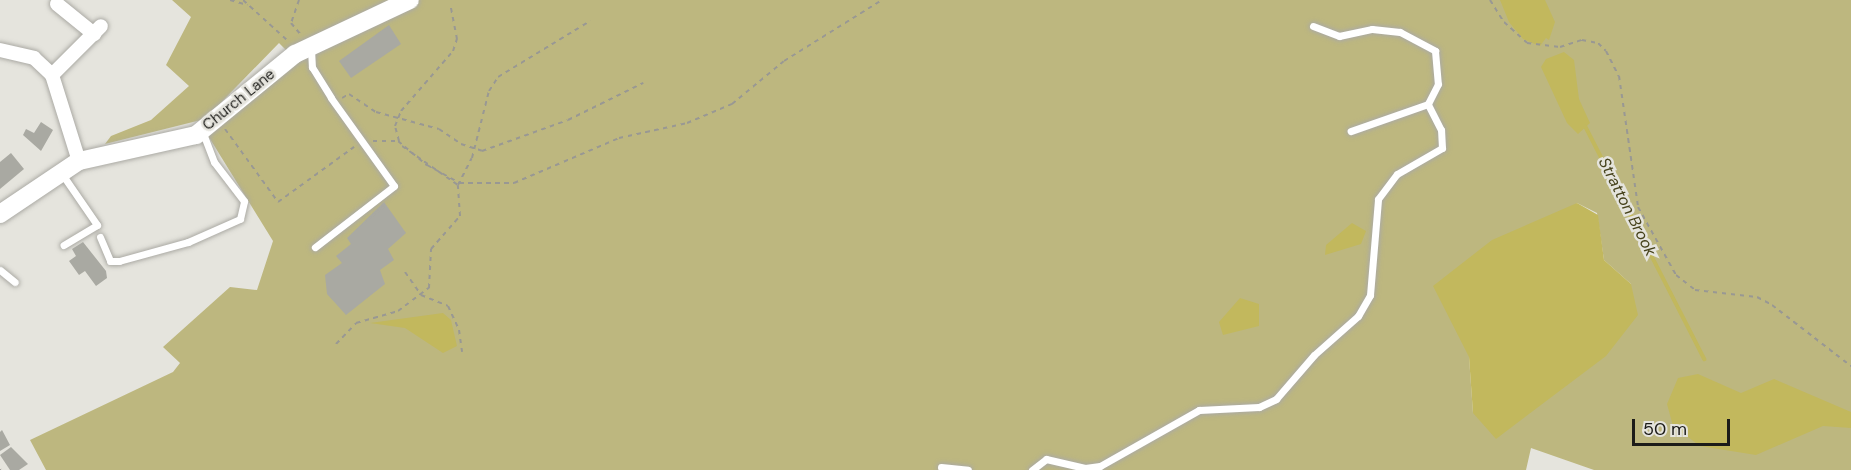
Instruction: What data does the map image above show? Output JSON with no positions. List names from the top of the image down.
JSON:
{
  "streets": {
    "street": ["Church Lane"]
  },
  "water": ["Stratton Brook"],
  "scale_bar": "50 m"
}
